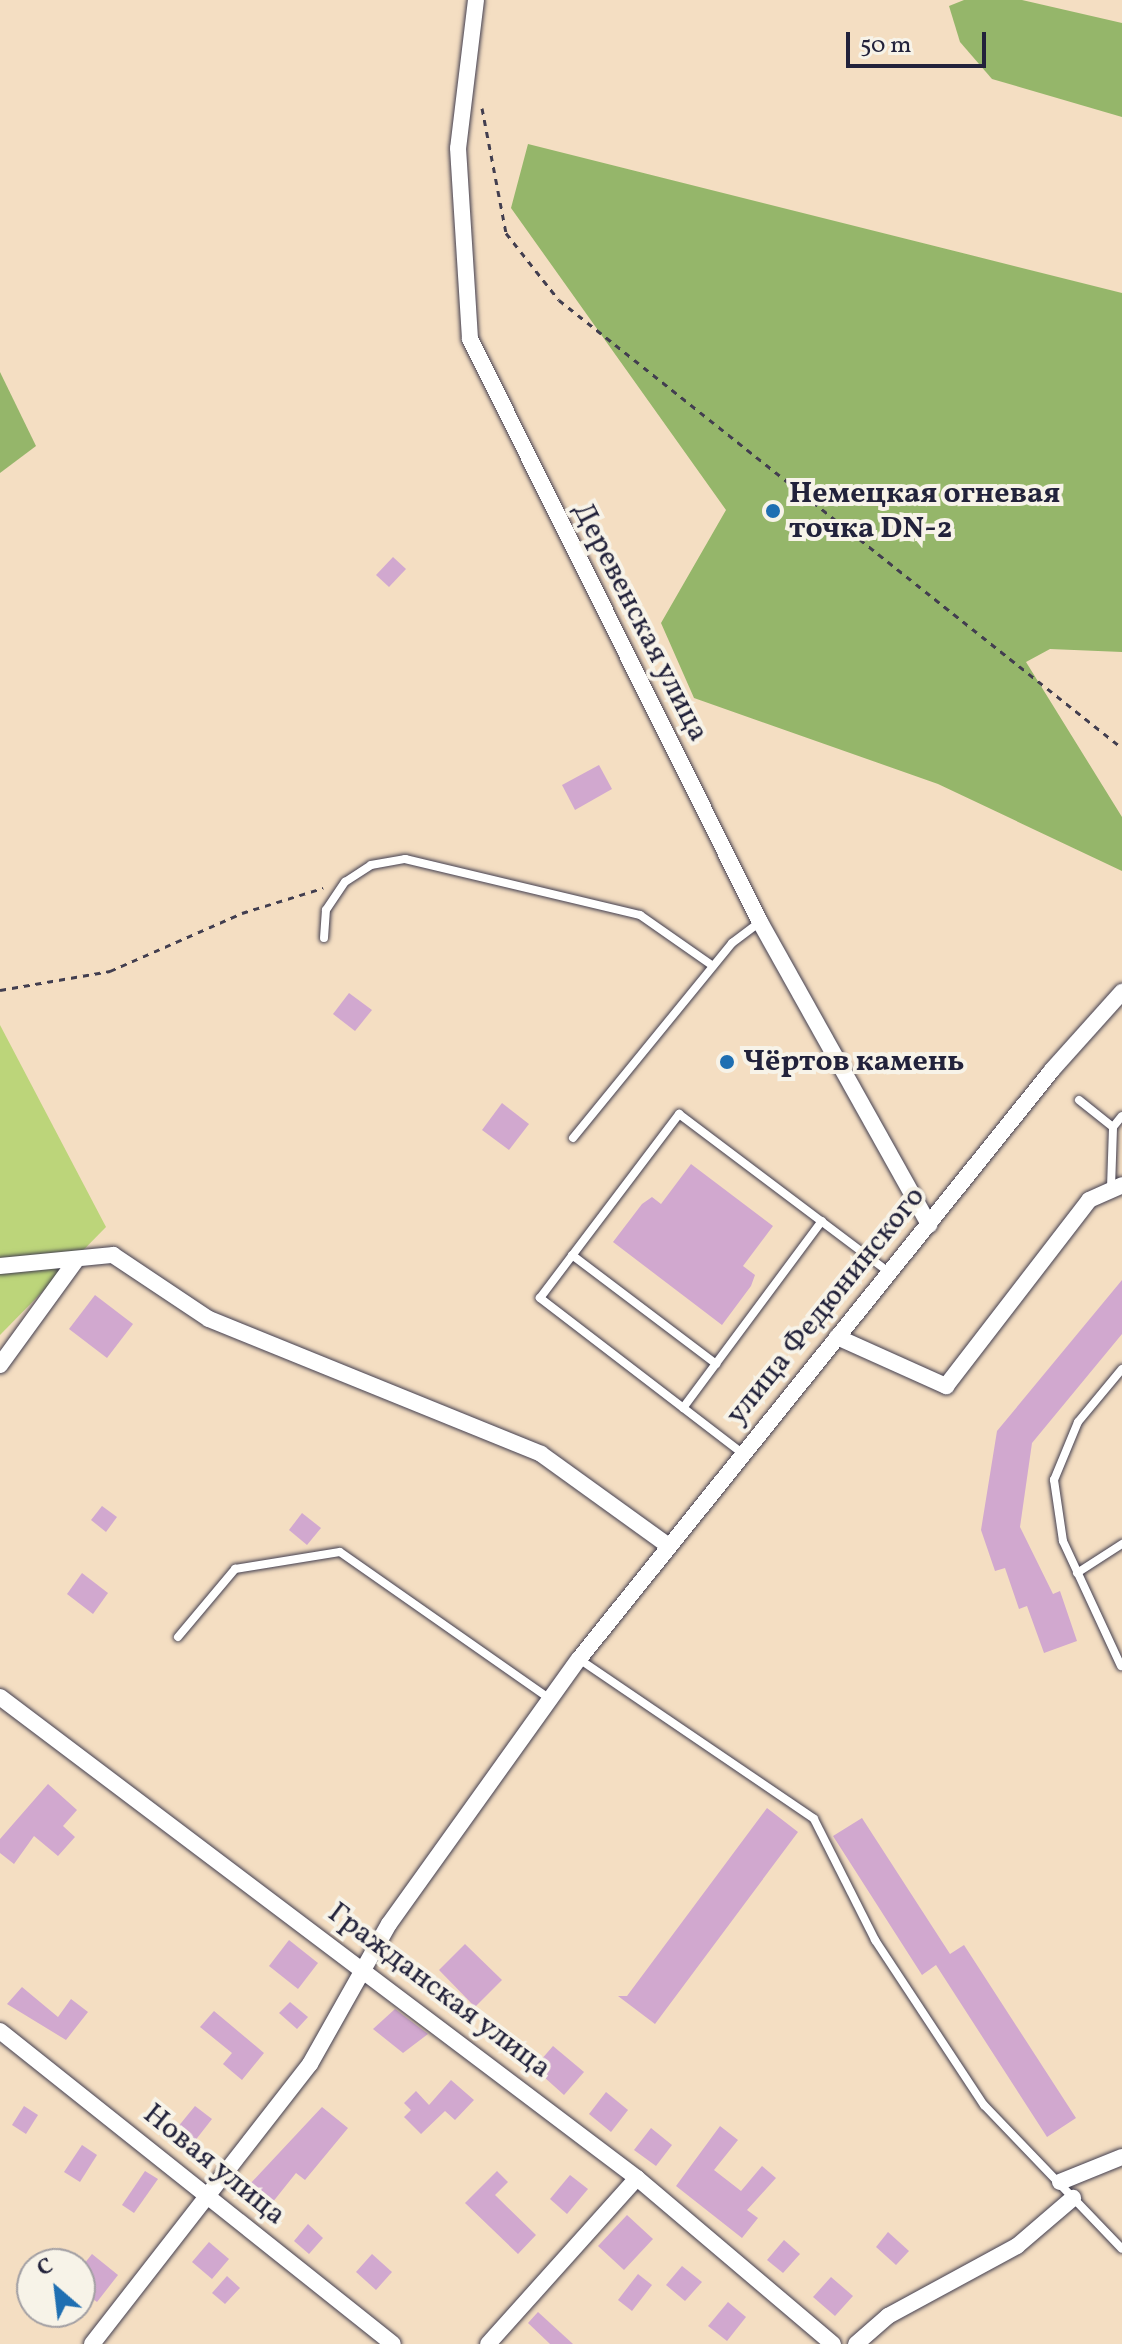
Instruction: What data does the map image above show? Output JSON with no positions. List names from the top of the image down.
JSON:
{
  "streets": {
    "street": [
      "Деревенская улица",
      "улица Федюнинского",
      "Гражданская улица",
      "Новая улица"
    ]
  },
  "crossings": [
    ["Деревенская улица", "улица Федюнинского"],
    ["улица Федюнинского", "Гражданская улица"],
    ["улица Федюнинского", "Новая улица"]
  ],
  "places": ["Немецкая огневая точка DN-2", "Чёртов камень"],
  "scale_bar": "50 m",
  "north": "top left"
}
